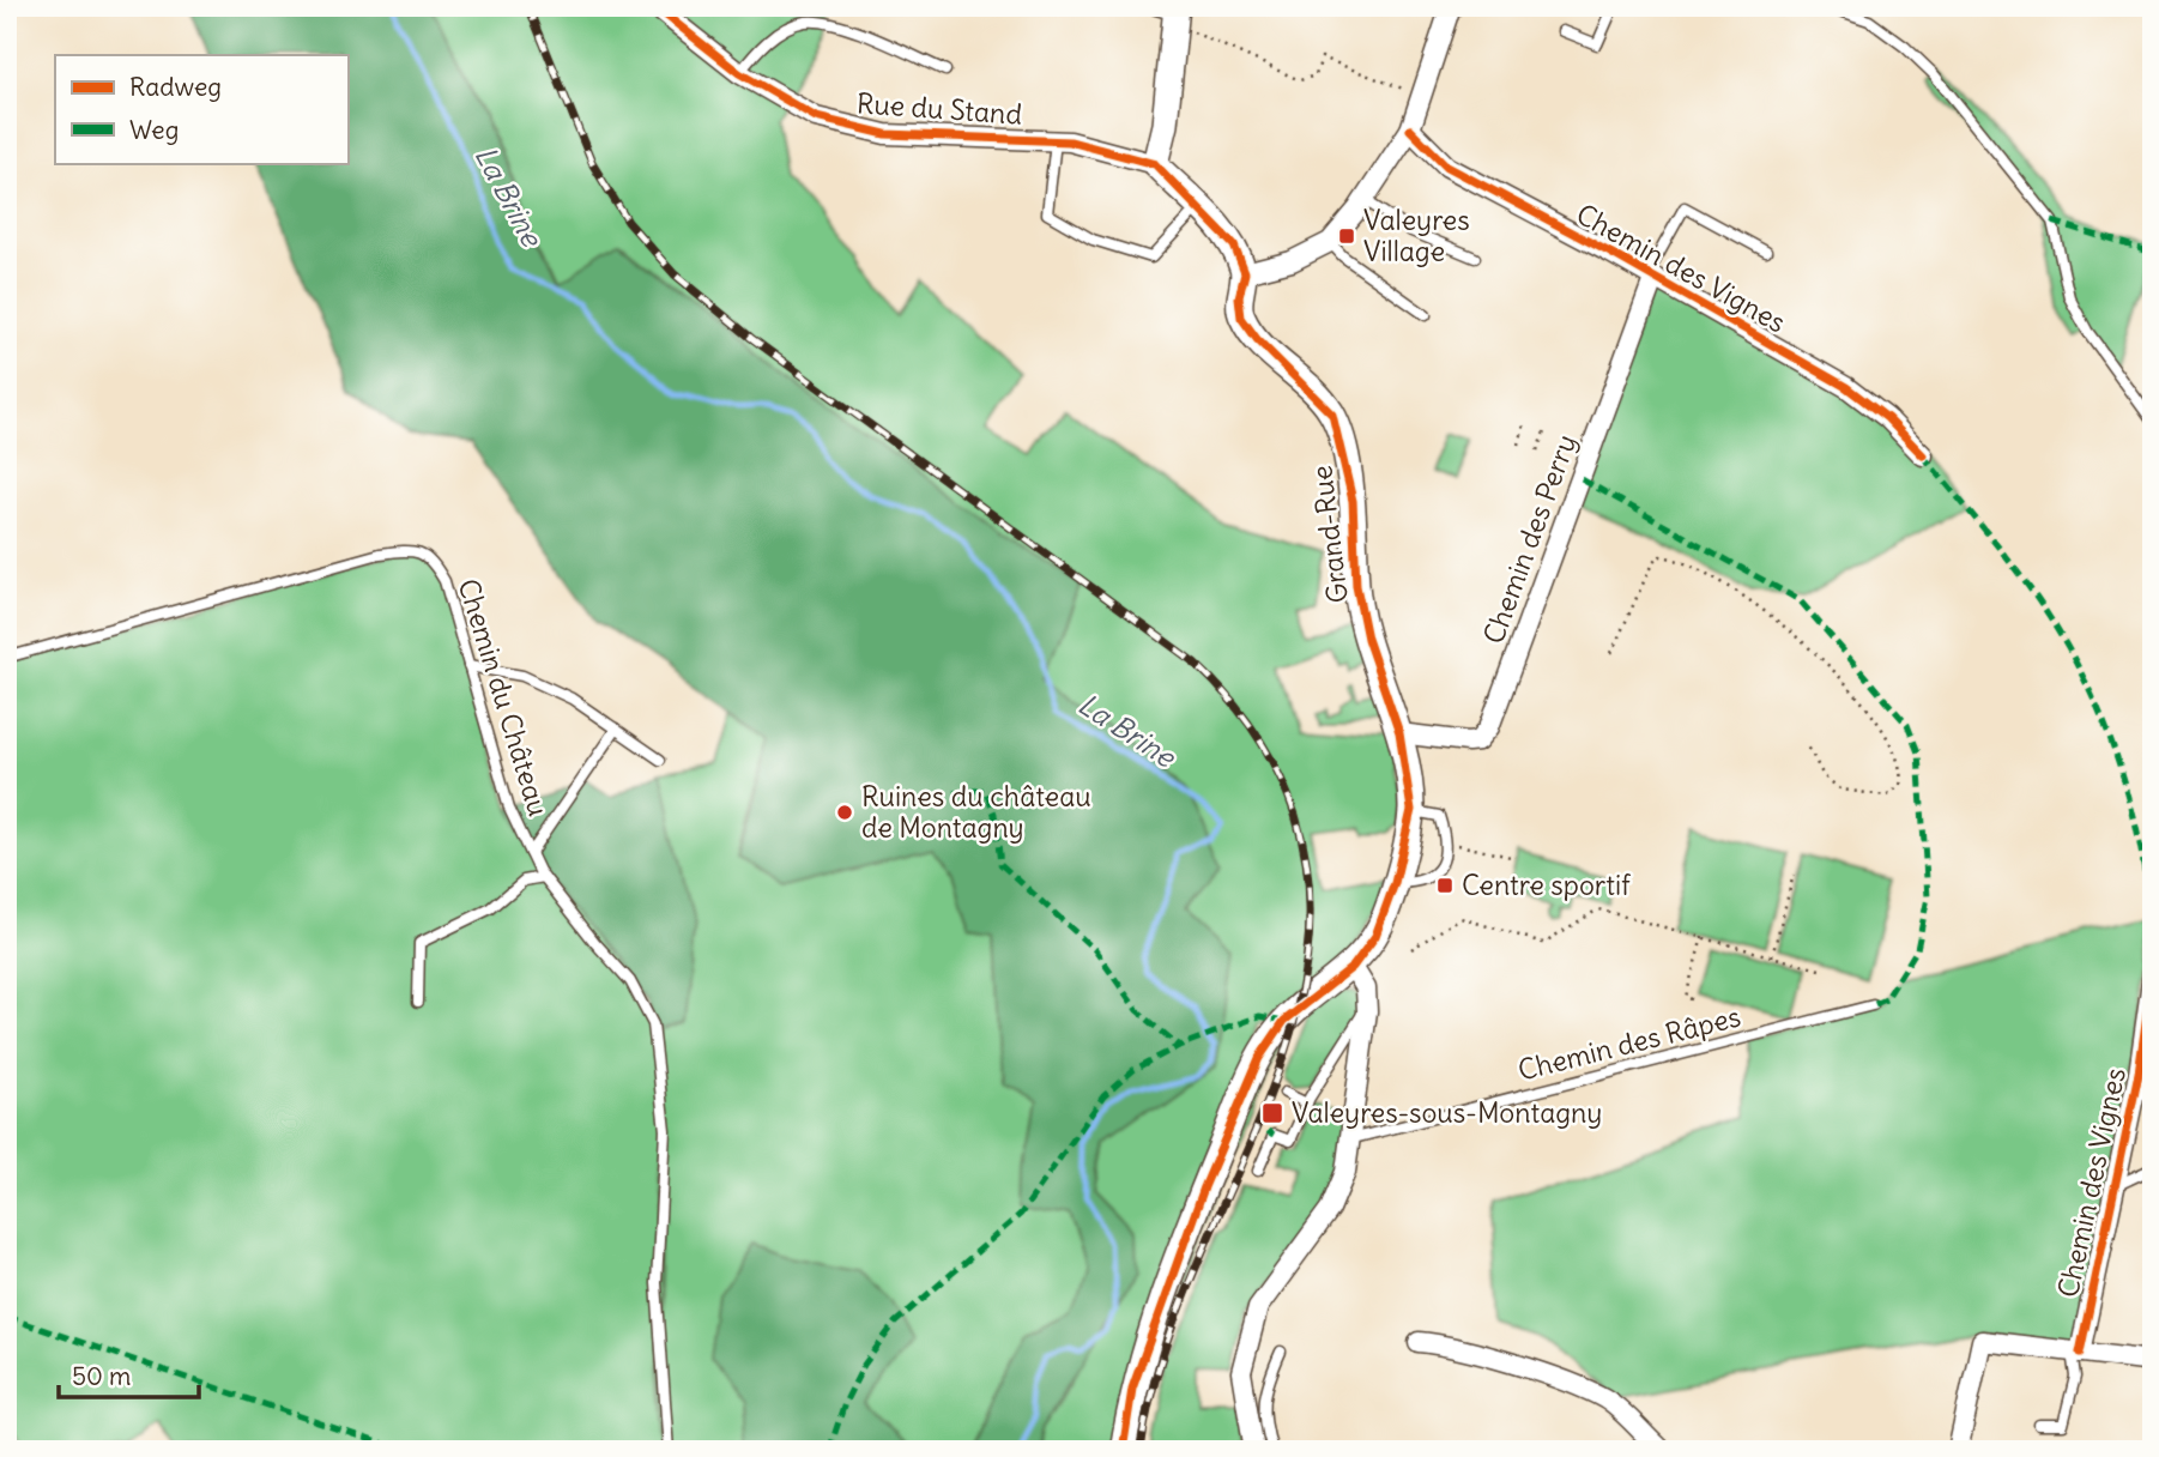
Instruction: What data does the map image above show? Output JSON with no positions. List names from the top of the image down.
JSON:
{
  "streets": {
    "street": [
      "Rue du Stand",
      "Chemin des Vignes",
      "Grand-Rue",
      "Chemin des Perry"
    ],
    "lane": ["Chemin du Château", "Chemin des Râpes"]
  },
  "crossings": [
    ["Chemin des Vignes", "Chemin des Perry"],
    ["Grand-Rue", "Chemin des Perry"]
  ],
  "water": ["La Brine"],
  "places": {
    "transit": ["Valeyres Village", "Centre sportif", "Valeyres-sous-Montagny"],
    "other": ["Ruines du château de Montagny"]
  },
  "legend": ["Radweg", "Weg"],
  "scale_bar": "50 m"
}
